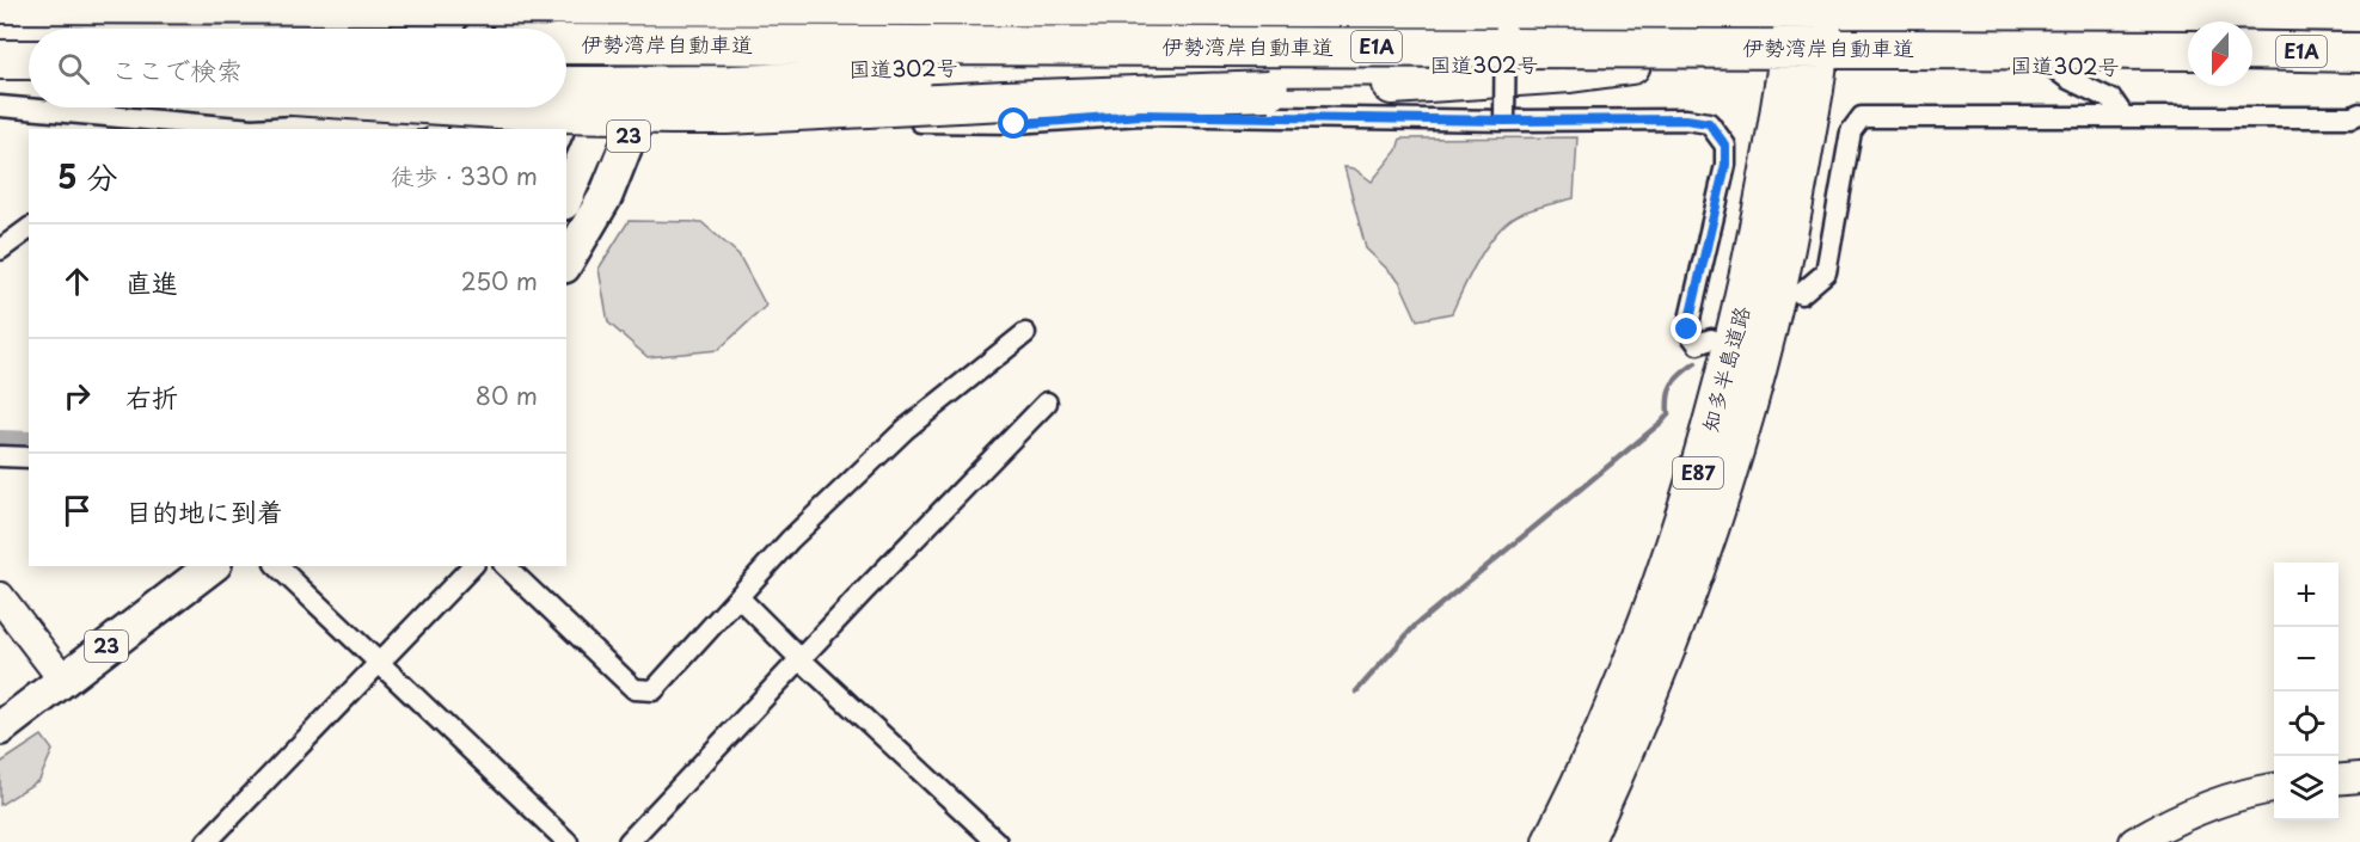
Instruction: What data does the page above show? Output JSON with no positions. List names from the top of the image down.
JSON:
{
  "streets": {
    "highway": [
      "伊勢湾岸自動車道",
      "E1A",
      "国道302号",
      "知多半島道路",
      "E87"
    ],
    "main road": ["23"]
  },
  "crossings": [
    ["国道302号", "23"]
  ],
  "north": "bottom",
  "page": {
    "search": "ここで検索",
    "heading": ["5 分", "徒歩 · 330 m"],
    "list": [
      ["直進", "250 m"],
      ["右折", "80 m"],
      "目的地に到着"
    ],
    "map_buttons": ["+", "−"]
  }
}
